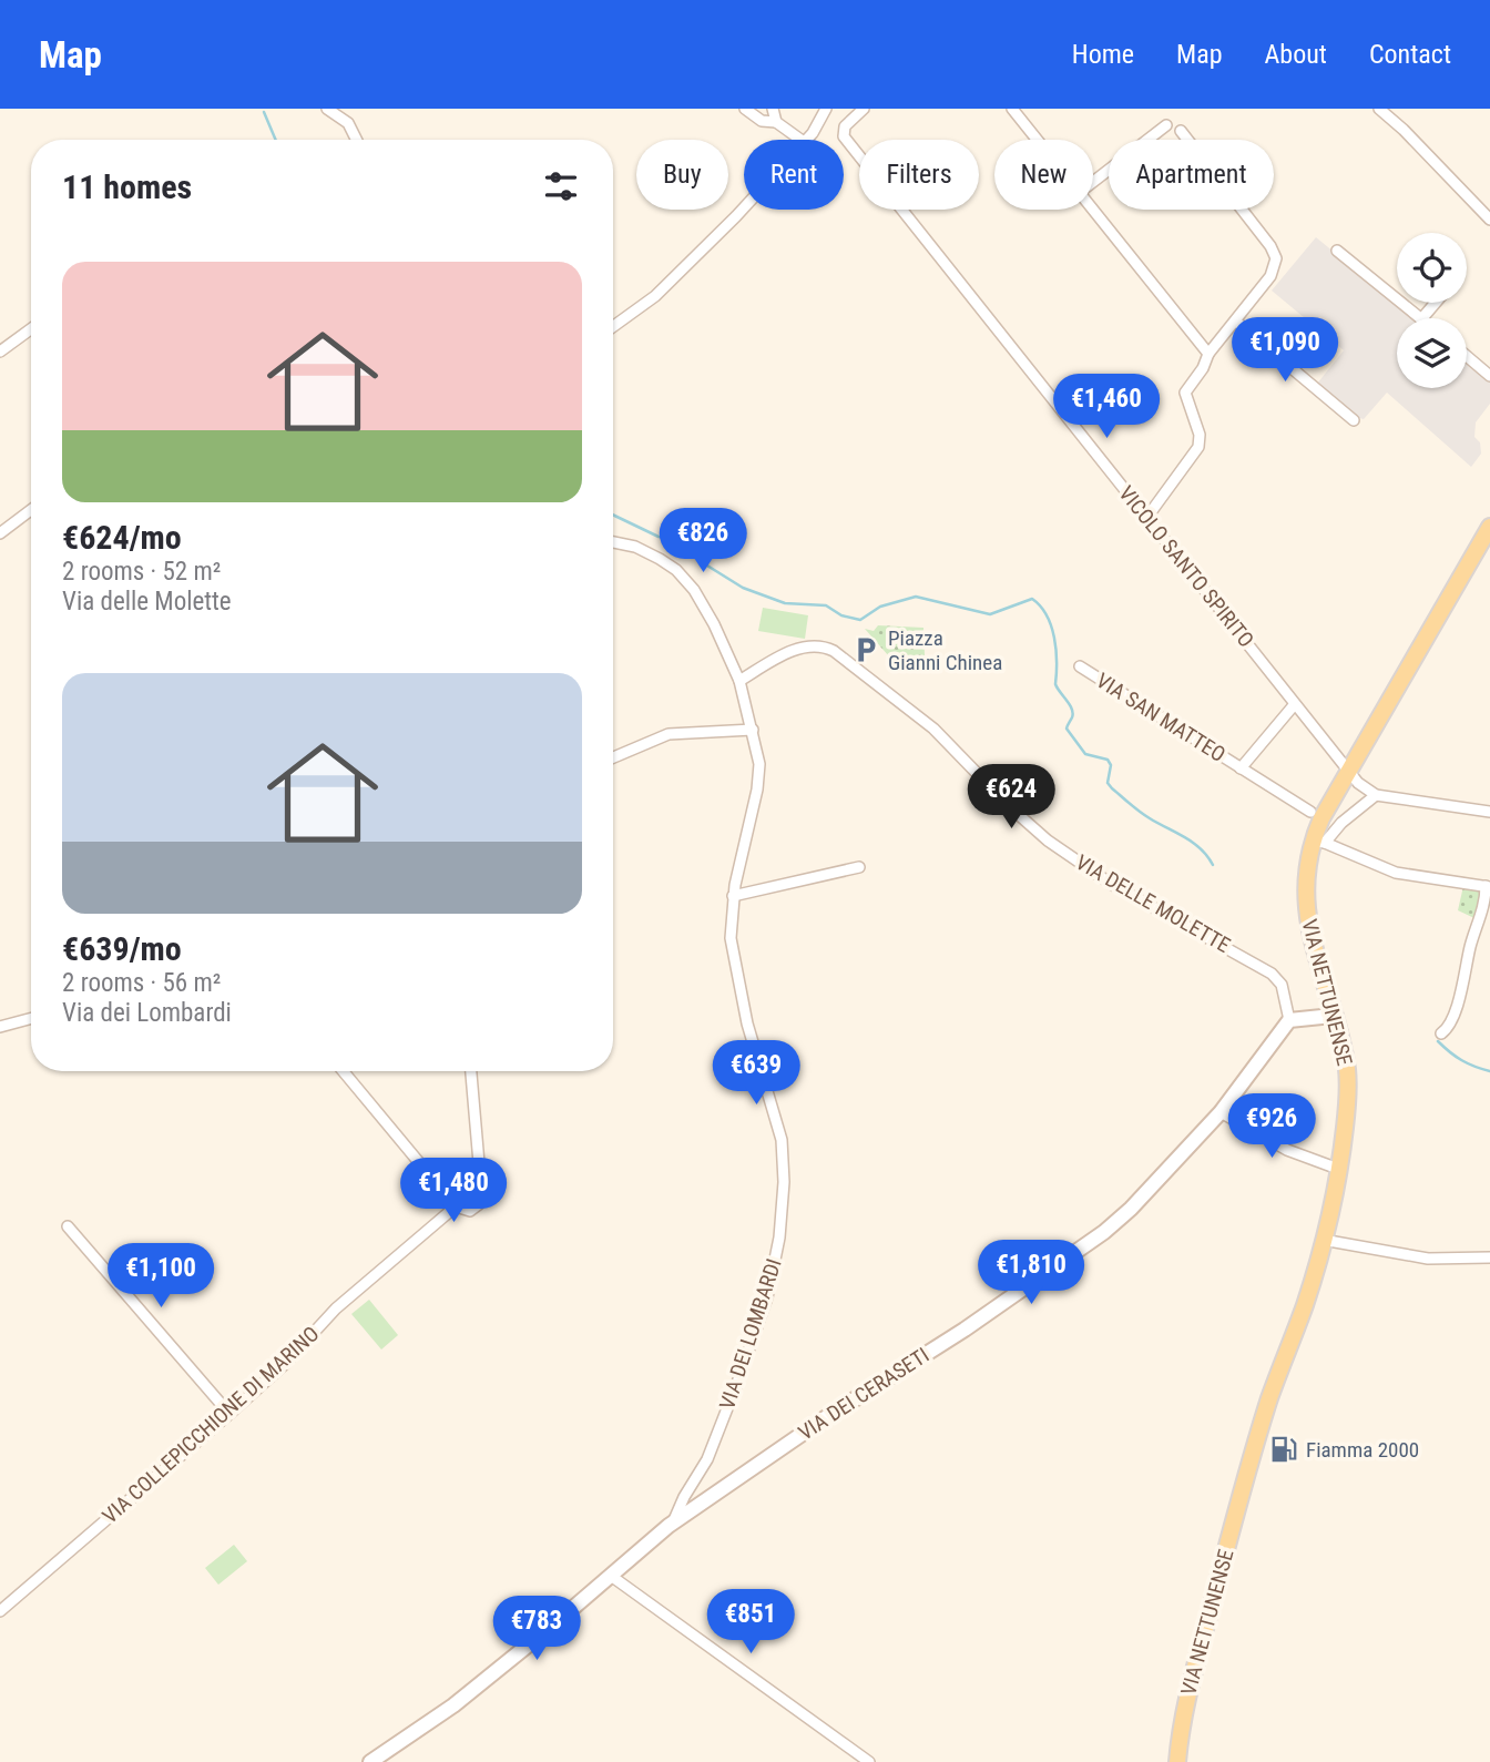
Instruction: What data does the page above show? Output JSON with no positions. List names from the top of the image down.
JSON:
{
  "streets": {
    "main road": ["VIA NETTUNENSE"],
    "street": [
      "VICOLO SANTO SPIRITO",
      "VIA SAN MATTEO",
      "VIA DELLE MOLETTE",
      "VIA DEI LOMBARDI",
      "VIA DEI CERASETI",
      "VIA COLLEPICCHIONE DI MARINO"
    ]
  },
  "crossings": [
    ["VICOLO SANTO SPIRITO", "VIA SAN MATTEO"],
    ["VICOLO SANTO SPIRITO", "VIA NETTUNENSE"],
    ["VIA DELLE MOLETTE", "VIA DEI LOMBARDI"],
    ["VIA DELLE MOLETTE", "VIA DEI CERASETI"],
    ["VIA DEI LOMBARDI", "VIA DEI CERASETI"]
  ],
  "places": {
    "parking": ["Piazza Gianni Chinea"],
    "fuel station": ["Fiamma 2000"]
  },
  "page": {
    "header": "Map",
    "nav": [
      "Home",
      "Map",
      "About",
      "Contact"
    ],
    "chip": [
      "Buy",
      "Rent",
      "Filters",
      "New",
      "Apartment"
    ],
    "heading": "11 homes",
    "list": [
      {
        "name": "€624/mo",
        "note": "2 rooms · 52 m² · Via delle Molette"
      },
      {
        "name": "€639/mo",
        "note": "2 rooms · 56 m² · Via dei Lombardi"
      }
    ],
    "price": [
      "€1,090",
      "€1,460",
      "€826",
      "€624",
      "€639",
      "€926",
      "€1,480",
      "€1,810",
      "€1,100",
      "€851",
      "€783"
    ]
  }
}
